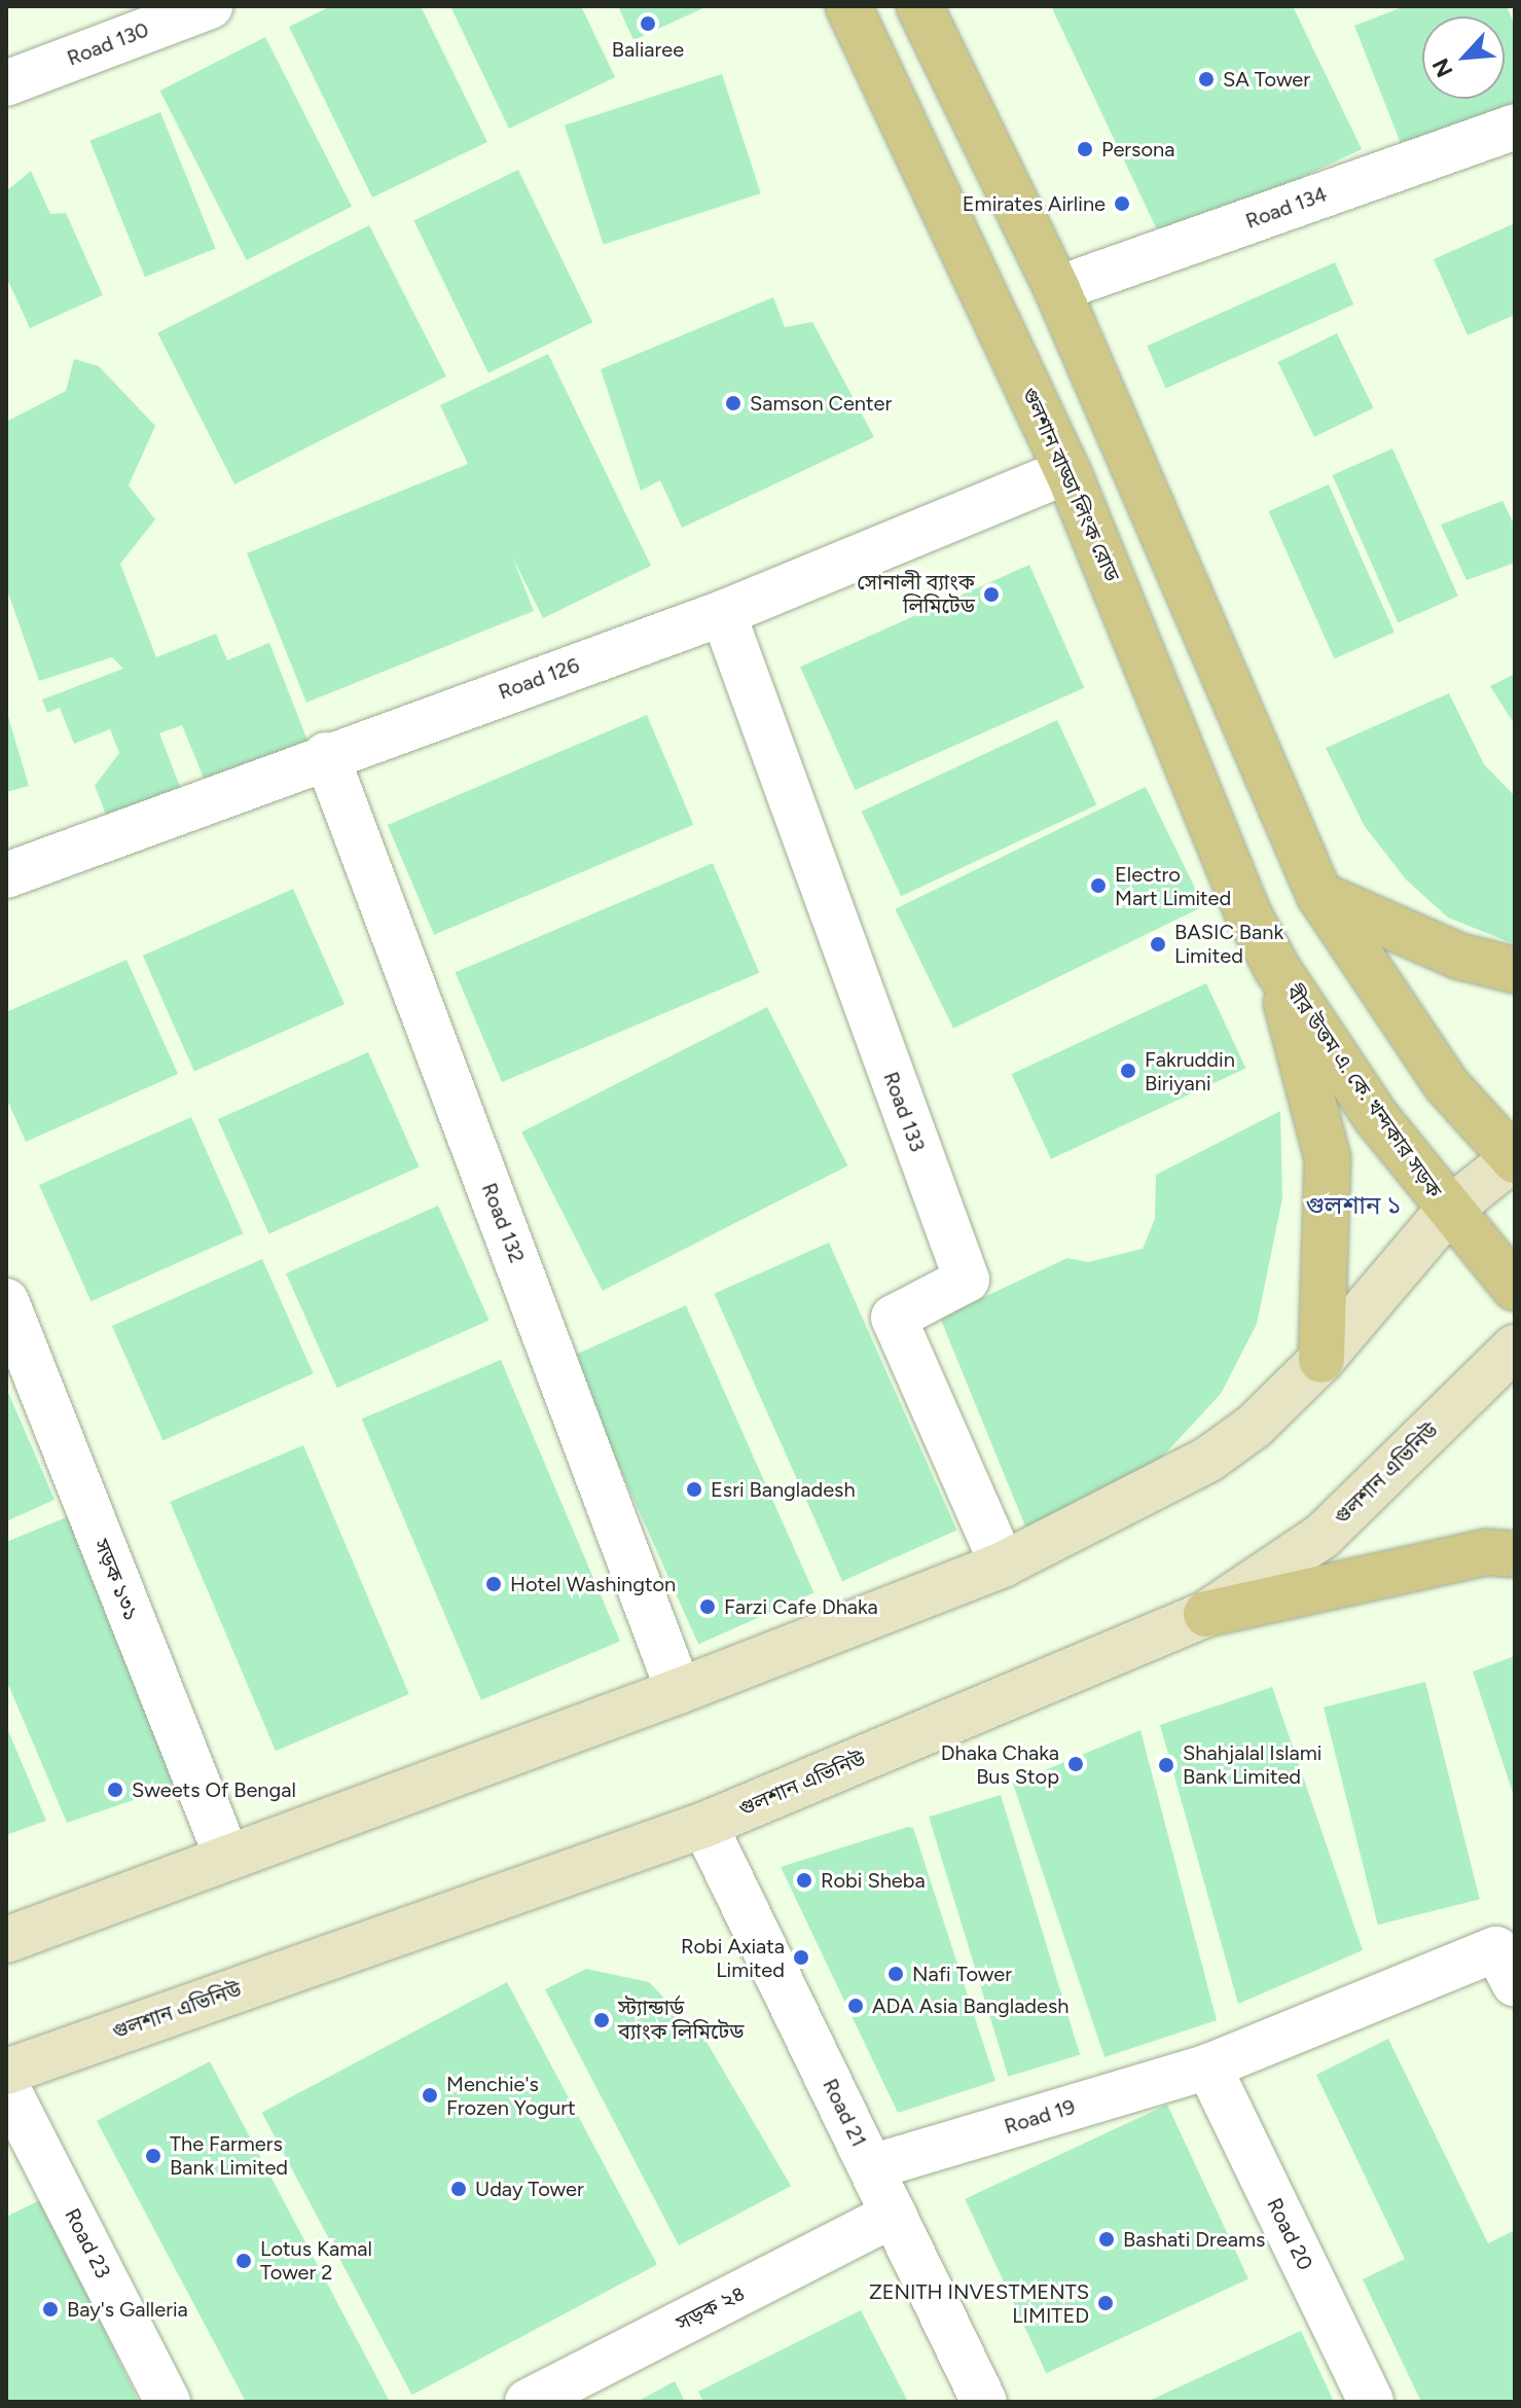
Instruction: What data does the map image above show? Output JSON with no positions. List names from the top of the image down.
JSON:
{
  "streets": {
    "main road": ["গুলশান বাড্ডা লিংক রোড", "বীর উত্তম এ. কে. খন্দকার সড়ক", "গুলশান এভিনিউ"],
    "street": [
      "Road 130",
      "Road 134",
      "Road 126",
      "Road 133",
      "Road 132",
      "সড়ক ১৩১",
      "Road 21",
      "Road 19",
      "Road 20",
      "Road 23",
      "সড়ক ২৪"
    ]
  },
  "crossings": [
    ["গুলশান বাড্ডা লিংক রোড", "Road 126"],
    ["গুলশান বাড্ডা লিংক রোড", "বীর উত্তম এ. কে. খন্দকার সড়ক"],
    ["Road 126", "Road 133"],
    ["Road 126", "Road 132"],
    ["গুলশান এভিনিউ", "Road 21"],
    ["Road 21", "Road 19"],
    ["Road 21", "সড়ক ২৪"],
    ["Road 19", "Road 20"]
  ],
  "districts": ["গুলশান ১"],
  "places": [
    "Baliaree",
    "SA Tower",
    "Persona",
    "Emirates Airline",
    "Samson Center",
    "সোনালী ব্যাংক লিমিটেড",
    "Electro Mart Limited",
    "BASIC Bank Limited",
    "Fakruddin Biriyani",
    "Esri Bangladesh",
    "Hotel Washington",
    "Farzi Cafe Dhaka",
    "Dhaka Chaka Bus Stop",
    "Shahjalal Islami Bank Limited",
    "Sweets Of Bengal",
    "Robi Sheba",
    "Robi Axiata Limited",
    "Nafi Tower",
    "ADA Asia Bangladesh",
    "স্ট্যান্ডার্ড ব্যাংক লিমিটেড",
    "Menchie's Frozen Yogurt",
    "The Farmers Bank Limited",
    "Uday Tower",
    "Bashati Dreams",
    "Lotus Kamal Tower 2",
    "ZENITH INVESTMENTS LIMITED",
    "Bay's Galleria"
  ],
  "north": "bottom left"
}
